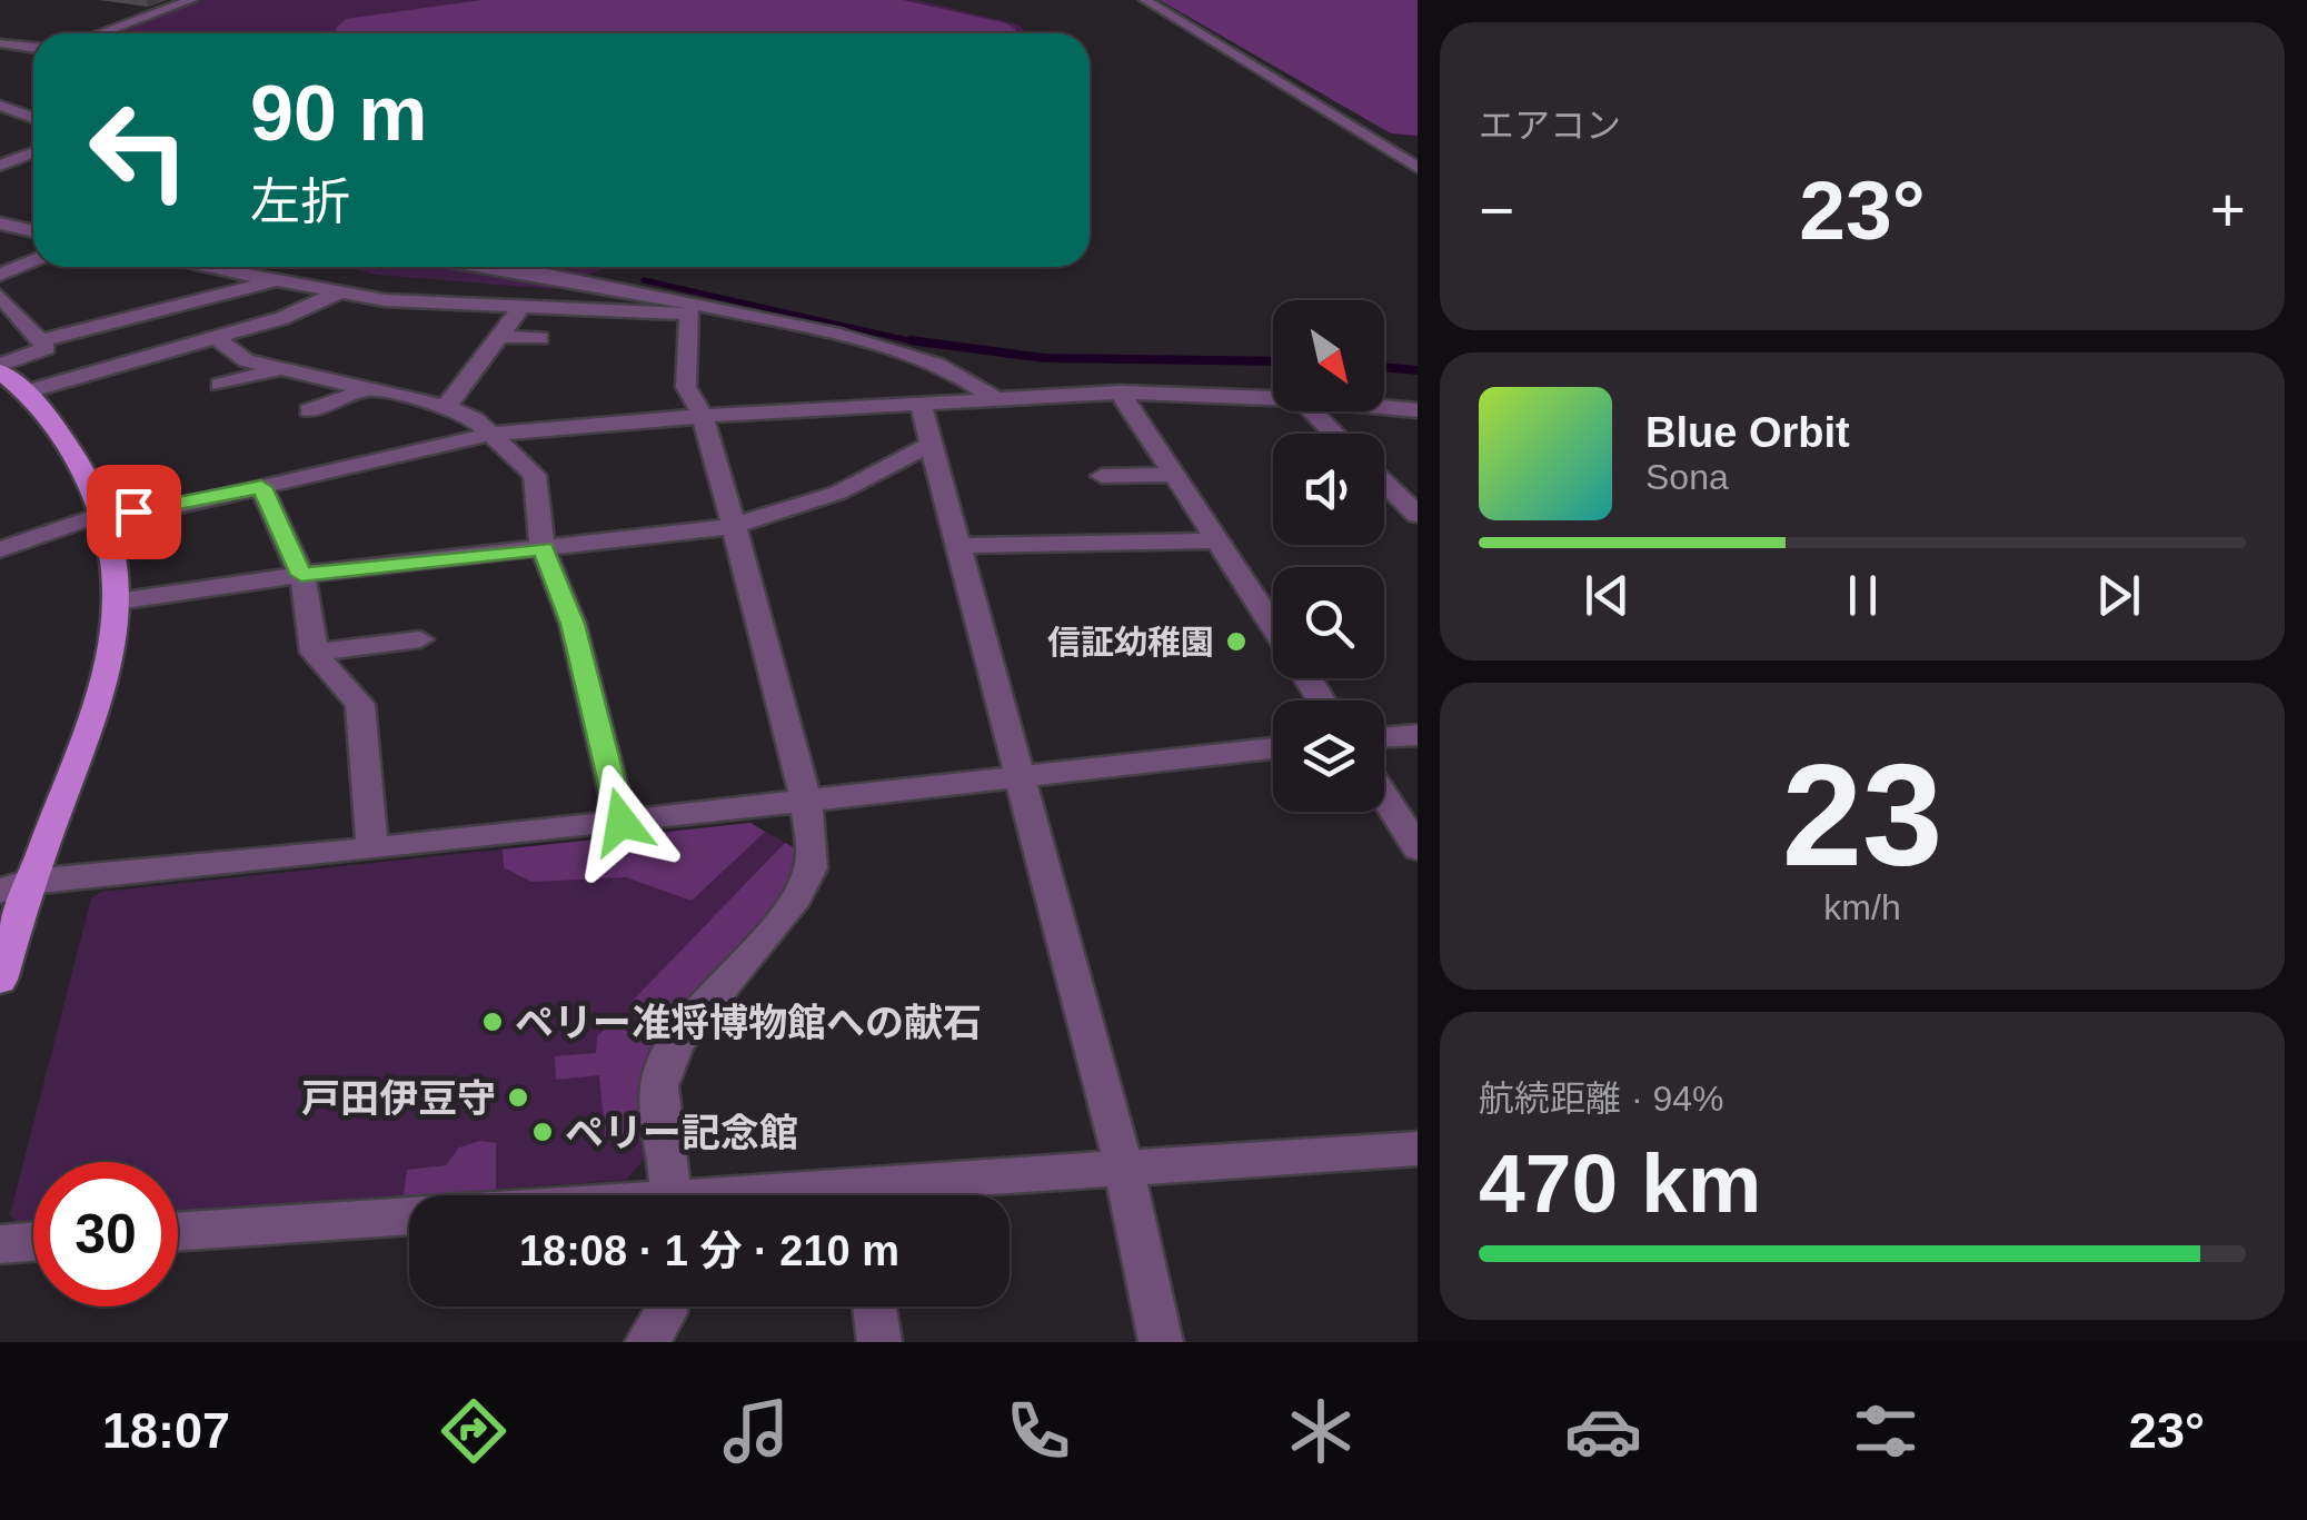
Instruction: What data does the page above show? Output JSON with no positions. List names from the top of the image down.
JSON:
{
  "places": [
    "信証幼稚園",
    "ペリー准将博物館への献石",
    "戸田伊豆守",
    "ペリー記念館"
  ],
  "north": "bottom right",
  "page": {
    "tile": [
      "エアコン",
      ["23", "km/h"],
      ["航続距離 · 94%", "470 km"]
    ],
    "turn": ["90 m", "左折"],
    "heat": ["−", "23°", "+"],
    "song": ["Blue Orbit", "Sona"],
    "limit": "30",
    "trip": "18:08 · 1 分 · 210 m",
    "tabs": ["18:07", "23°"]
  }
}
